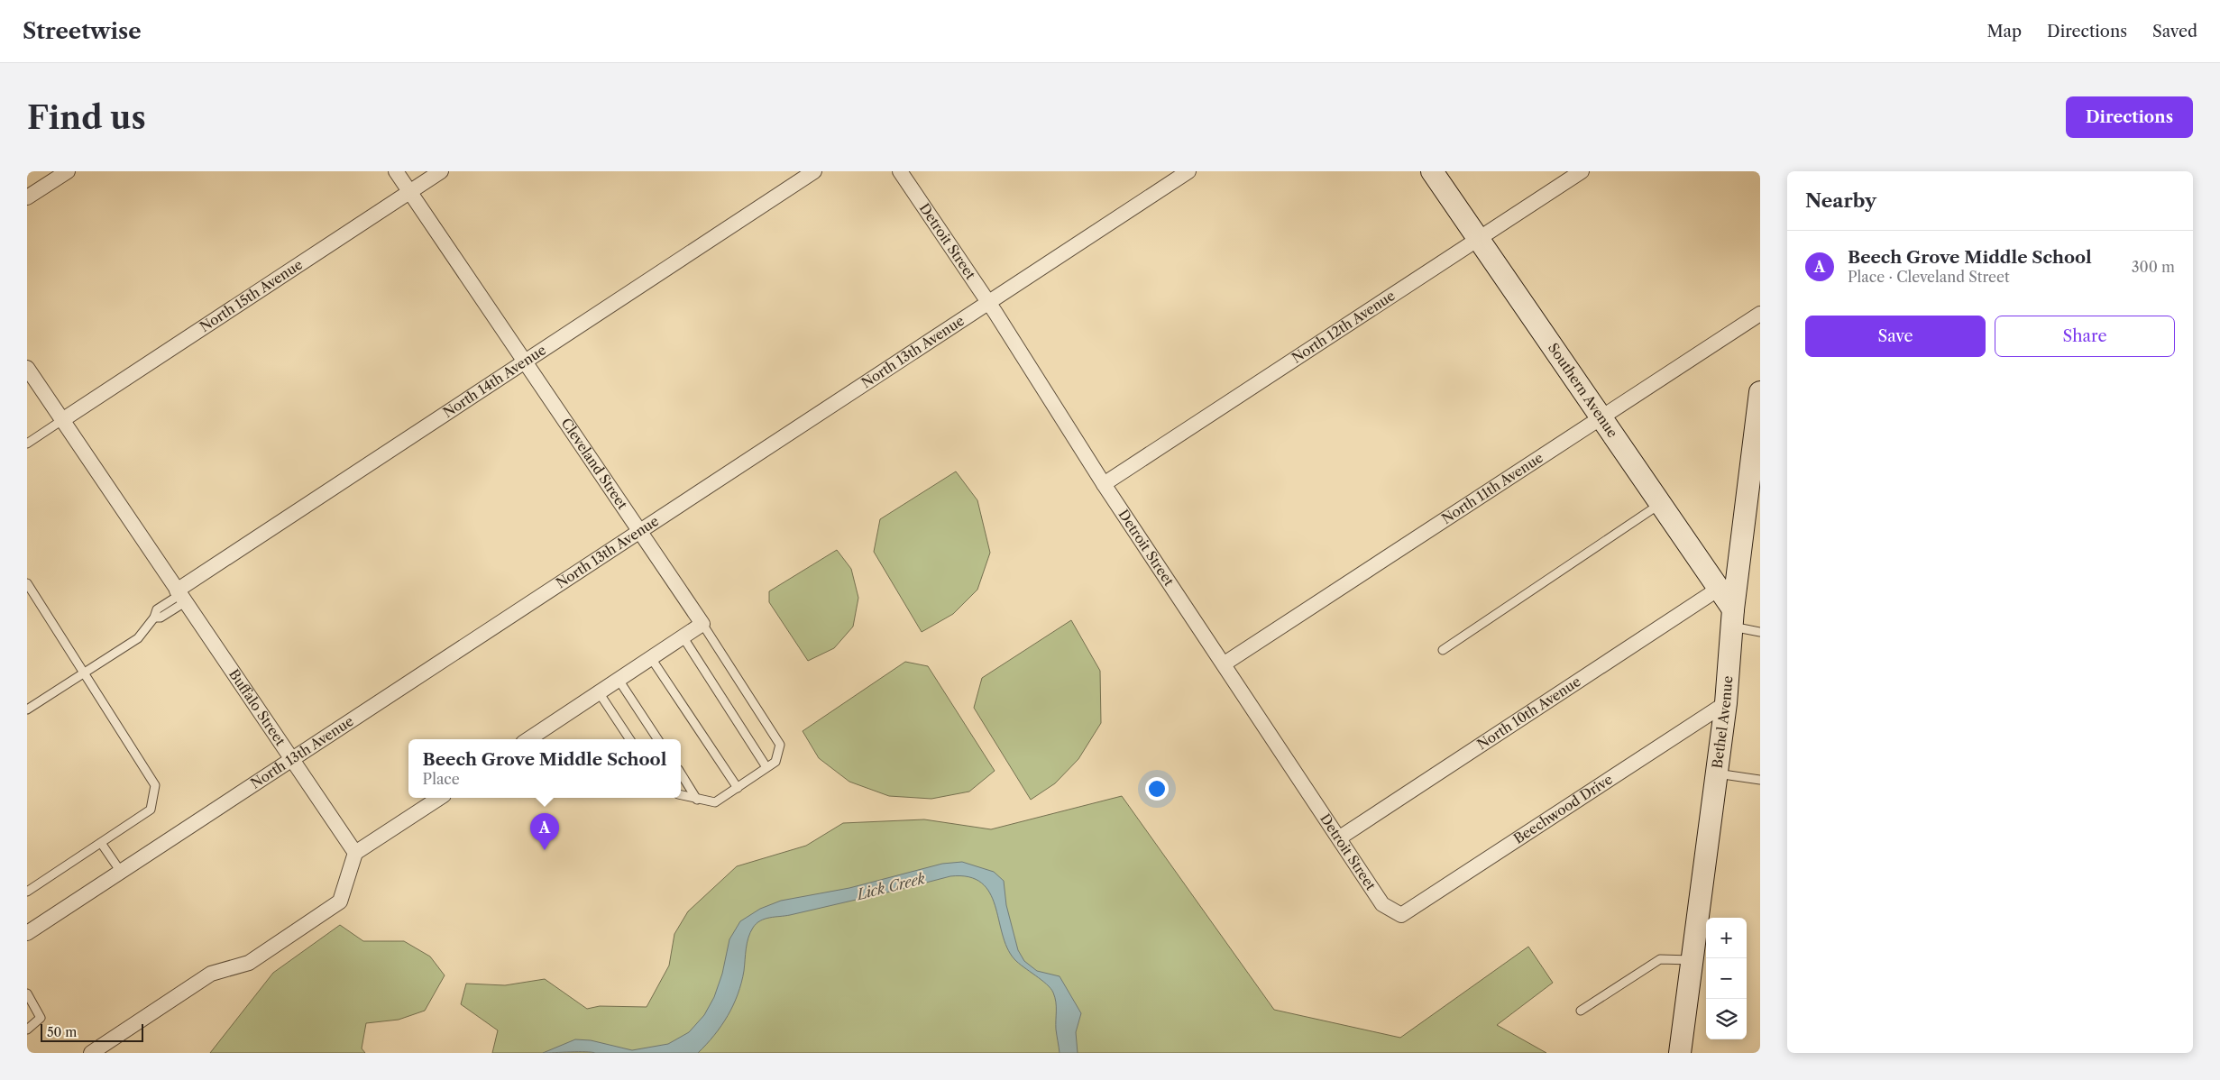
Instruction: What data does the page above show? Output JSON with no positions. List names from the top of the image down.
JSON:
{
  "streets": {
    "street": [
      "Detroit Street",
      "North 15th Avenue",
      "North 12th Avenue",
      "North 13th Avenue",
      "North 14th Avenue",
      "Southern Avenue",
      "Cleveland Street",
      "North 11th Avenue",
      "Buffalo Street",
      "North 10th Avenue",
      "Bethel Avenue",
      "Beechwood Drive"
    ]
  },
  "crossings": [
    ["Detroit Street", "North 12th Avenue"],
    ["Detroit Street", "North 13th Avenue"],
    ["Detroit Street", "North 11th Avenue"],
    ["Detroit Street", "North 10th Avenue"],
    ["Detroit Street", "Beechwood Drive"],
    ["North 15th Avenue", "Cleveland Street"],
    ["North 15th Avenue", "Buffalo Street"],
    ["North 12th Avenue", "Southern Avenue"],
    ["North 13th Avenue", "Cleveland Street"],
    ["North 13th Avenue", "Buffalo Street"],
    ["North 14th Avenue", "Cleveland Street"],
    ["North 14th Avenue", "Buffalo Street"],
    ["Southern Avenue", "North 11th Avenue"],
    ["Southern Avenue", "North 10th Avenue"],
    ["Southern Avenue", "Bethel Avenue"],
    ["Bethel Avenue", "Beechwood Drive"]
  ],
  "water": ["Lick Creek"],
  "scale_bar": "50 m",
  "page": {
    "header": "Streetwise",
    "nav": ["Map", "Directions", "Saved"],
    "buttons": [
      "Directions",
      ["Save", "Share"]
    ],
    "title": "Find us",
    "heading": "Nearby",
    "list": [
      {
        "mark": "A",
        "name": "Beech Grove Middle School",
        "note": "Place · Cleveland Street",
        "value": "300 m"
      }
    ],
    "popup": ["Beech Grove Middle School", "Place"],
    "pins": "A",
    "map_buttons": ["+", "−"],
    "scale": "50 m"
  }
}
